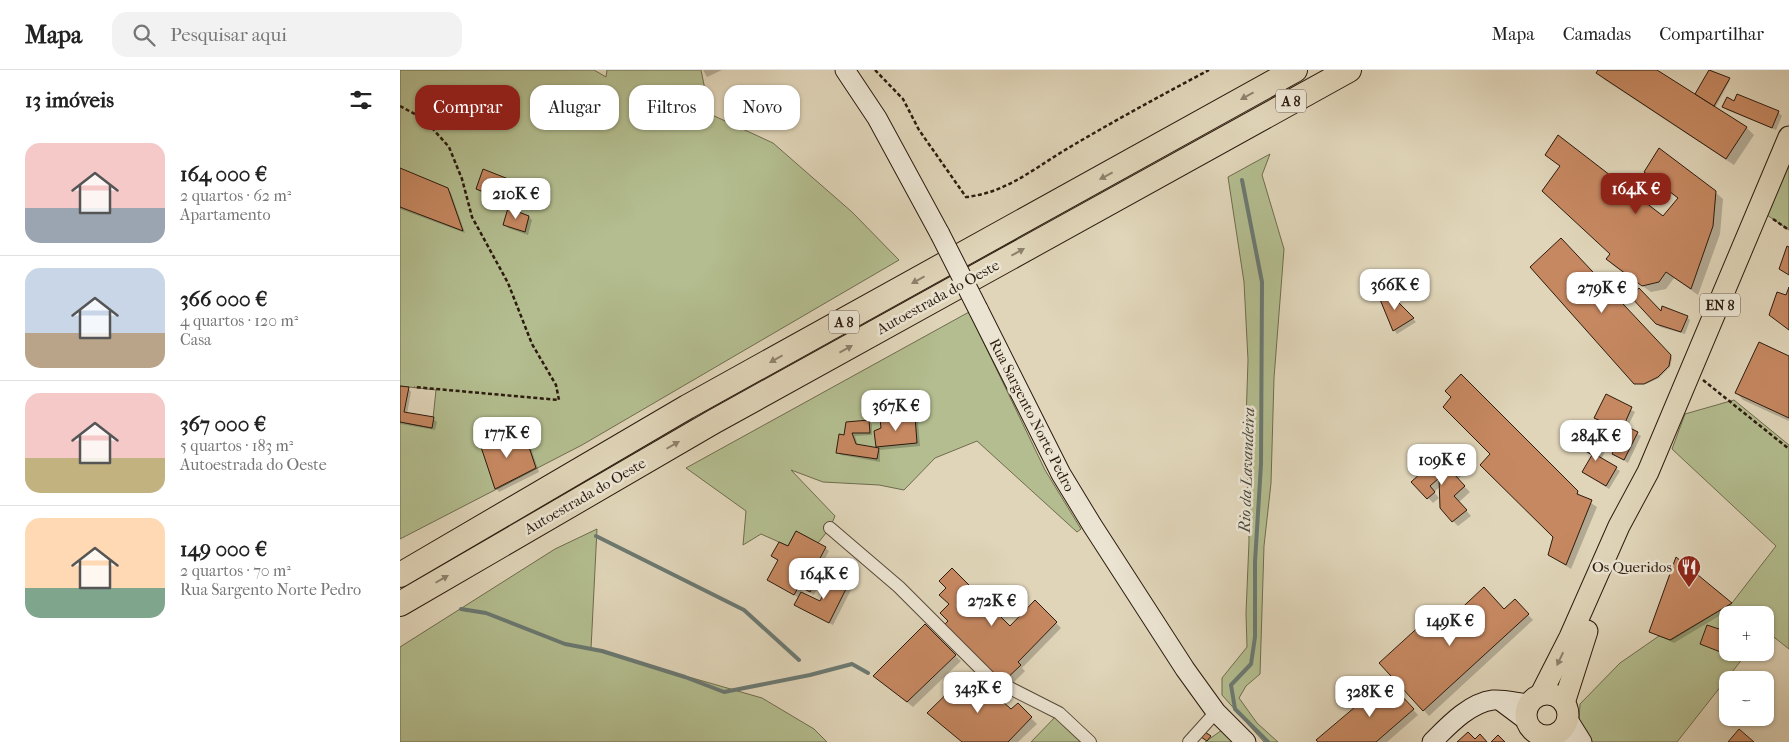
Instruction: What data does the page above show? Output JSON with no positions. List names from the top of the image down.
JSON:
{
  "streets": {
    "highway": ["A 8", "Autoestrada do Oeste"],
    "main road": ["EN 8"],
    "street": ["Rua Sargento Norte Pedro"]
  },
  "water": ["Rio da Lavandeira"],
  "places": {
    "restaurant": ["Os Queridos"]
  },
  "page": {
    "header": "Mapa",
    "search": "Pesquisar aqui",
    "nav": ["Mapa", "Camadas", "Compartilhar"],
    "heading": "13 imóveis",
    "chip": [
      "Comprar",
      "Alugar",
      "Filtros",
      "Novo"
    ],
    "list": [
      {
        "name": "164 000 €",
        "note": "2 quartos · 62 m² · Apartamento"
      },
      {
        "name": "366 000 €",
        "note": "4 quartos · 120 m² · Casa"
      },
      {
        "name": "367 000 €",
        "note": "5 quartos · 183 m² · Autoestrada do Oeste"
      },
      {
        "name": "149 000 €",
        "note": "2 quartos · 70 m² · Rua Sargento Norte Pedro"
      }
    ],
    "price": [
      "164K €",
      "210K €",
      "366K €",
      "279K €",
      "367K €",
      "177K €",
      "284K €",
      "109K €",
      "164K €",
      "272K €",
      "149K €",
      "343K €",
      "328K €"
    ],
    "map_buttons": ["+", "−"]
  }
}
